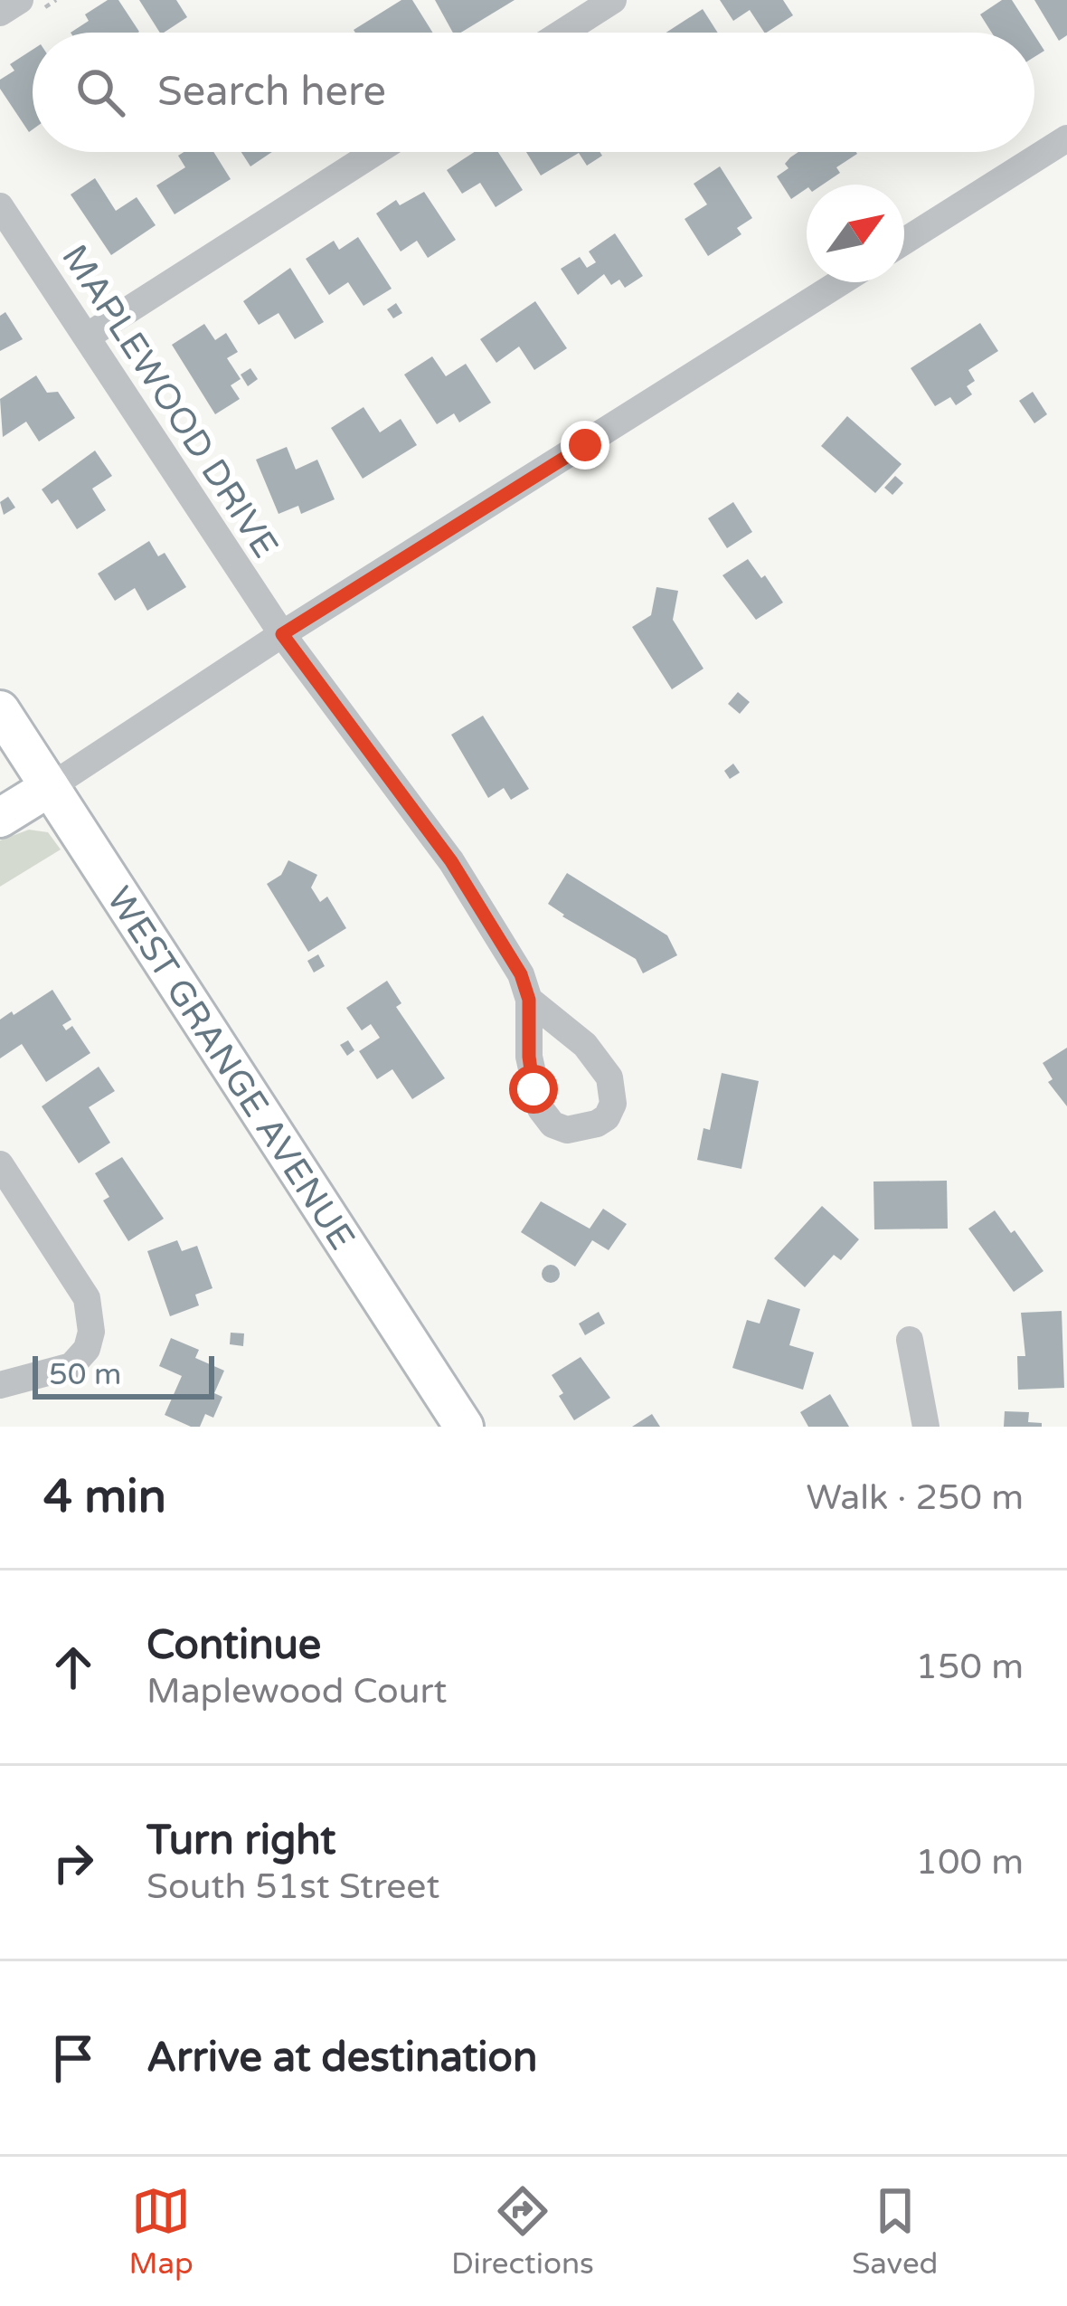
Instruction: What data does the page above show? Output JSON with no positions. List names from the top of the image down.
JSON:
{
  "streets": {
    "street": ["MAPLEWOOD DRIVE", "WEST GRANGE AVENUE"]
  },
  "scale_bar": "50 m",
  "north": "top right",
  "page": {
    "search": "Search here",
    "scale": "50 m",
    "heading": ["4 min", "Walk · 250 m"],
    "list": [
      ["Continue", "Maplewood Court", "150 m"],
      ["Turn right", "South 51st Street", "100 m"],
      "Arrive at destination"
    ],
    "nav": ["Map", "Directions", "Saved"]
  }
}
